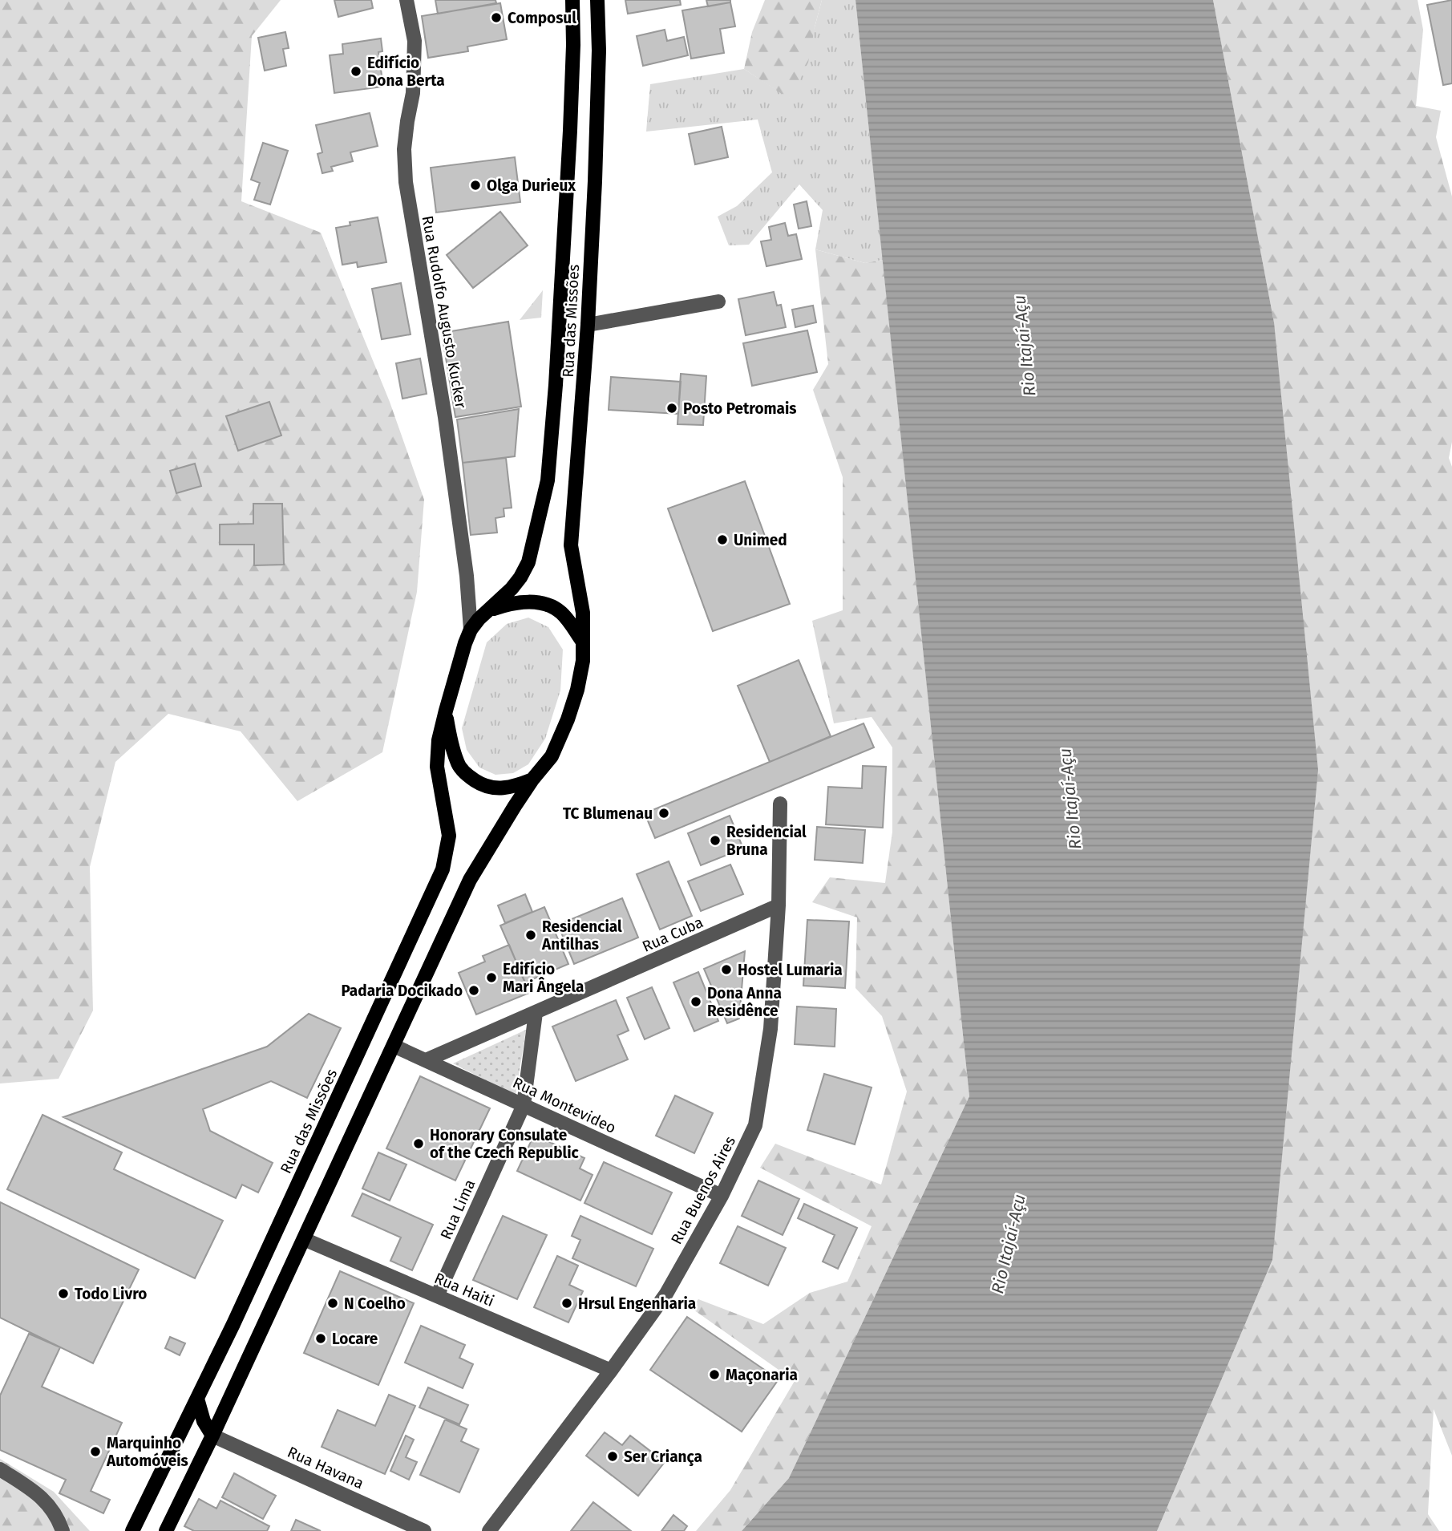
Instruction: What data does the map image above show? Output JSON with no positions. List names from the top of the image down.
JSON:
{
  "streets": {
    "main road": ["Rua das Missões"],
    "street": [
      "Rua Rudolfo Augusto Kucker",
      "Rua Cuba",
      "Rua Montevideo",
      "Rua Buenos Aires",
      "Rua Lima",
      "Rua Haiti",
      "Rua Havana"
    ]
  },
  "crossings": [
    ["Rua Rudolfo Augusto Kucker", "Rua das Missões"],
    ["Rua Cuba", "Rua Montevideo"],
    ["Rua Cuba", "Rua Buenos Aires"],
    ["Rua Cuba", "Rua Lima"],
    ["Rua Montevideo", "Rua Buenos Aires"],
    ["Rua Montevideo", "Rua Lima"],
    ["Rua Buenos Aires", "Rua Haiti"],
    ["Rua Lima", "Rua Haiti"]
  ],
  "water": ["Rio Itajaí-Açu"],
  "places": [
    "Composul",
    "Edifício Dona Berta",
    "Olga Durieux",
    "Posto Petromais",
    "Unimed",
    "TC Blumenau",
    "Residencial Bruna",
    "Residencial Antilhas",
    "Hostel Lumaria",
    "Edifício Mari Ângela",
    "Padaria Docikado",
    "Dona Anna Residênce",
    "Honorary Consulate of the Czech Republic",
    "Todo Livro",
    "N Coelho",
    "Hrsul Engenharia",
    "Locare",
    "Maçonaria",
    "Marquinho Automóveis",
    "Ser Criança"
  ]
}
